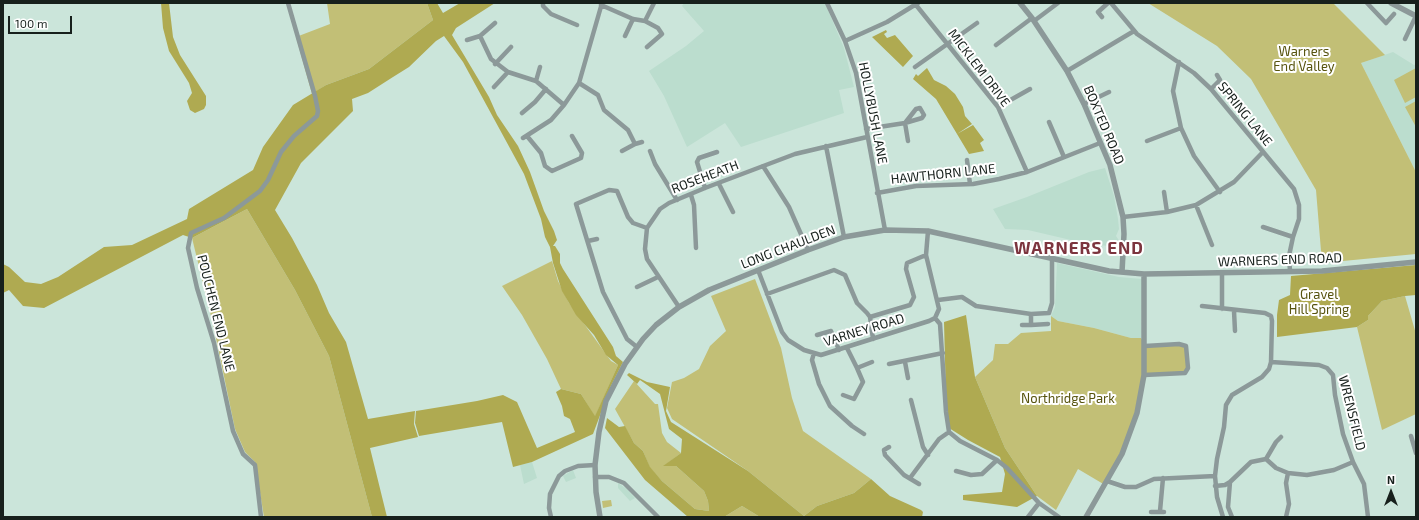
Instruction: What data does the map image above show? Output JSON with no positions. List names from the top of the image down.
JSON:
{
  "streets": {
    "street": [
      "MICKLEM DRIVE",
      "HOLLYBUSH LANE",
      "SPRING LANE",
      "BOXTED ROAD",
      "HAWTHORN LANE",
      "ROSEHEATH",
      "LONG CHAULDEN",
      "WARNERS END ROAD",
      "POUCHEN END LANE",
      "VARNEY ROAD",
      "WRENSFIELD"
    ]
  },
  "crossings": [
    ["MICKLEM DRIVE", "HAWTHORN LANE"],
    ["HOLLYBUSH LANE", "HAWTHORN LANE"],
    ["HOLLYBUSH LANE", "ROSEHEATH"],
    ["HOLLYBUSH LANE", "LONG CHAULDEN"],
    ["SPRING LANE", "WARNERS END ROAD"],
    ["BOXTED ROAD", "HAWTHORN LANE"],
    ["BOXTED ROAD", "LONG CHAULDEN"],
    ["ROSEHEATH", "LONG CHAULDEN"],
    ["LONG CHAULDEN", "WARNERS END ROAD"],
    ["LONG CHAULDEN", "VARNEY ROAD"]
  ],
  "districts": ["WARNERS END"],
  "parks": ["Warners End Valley", "Gravel Hill Spring", "Northridge Park"],
  "scale_bar": "100 m",
  "north": "top"
}
